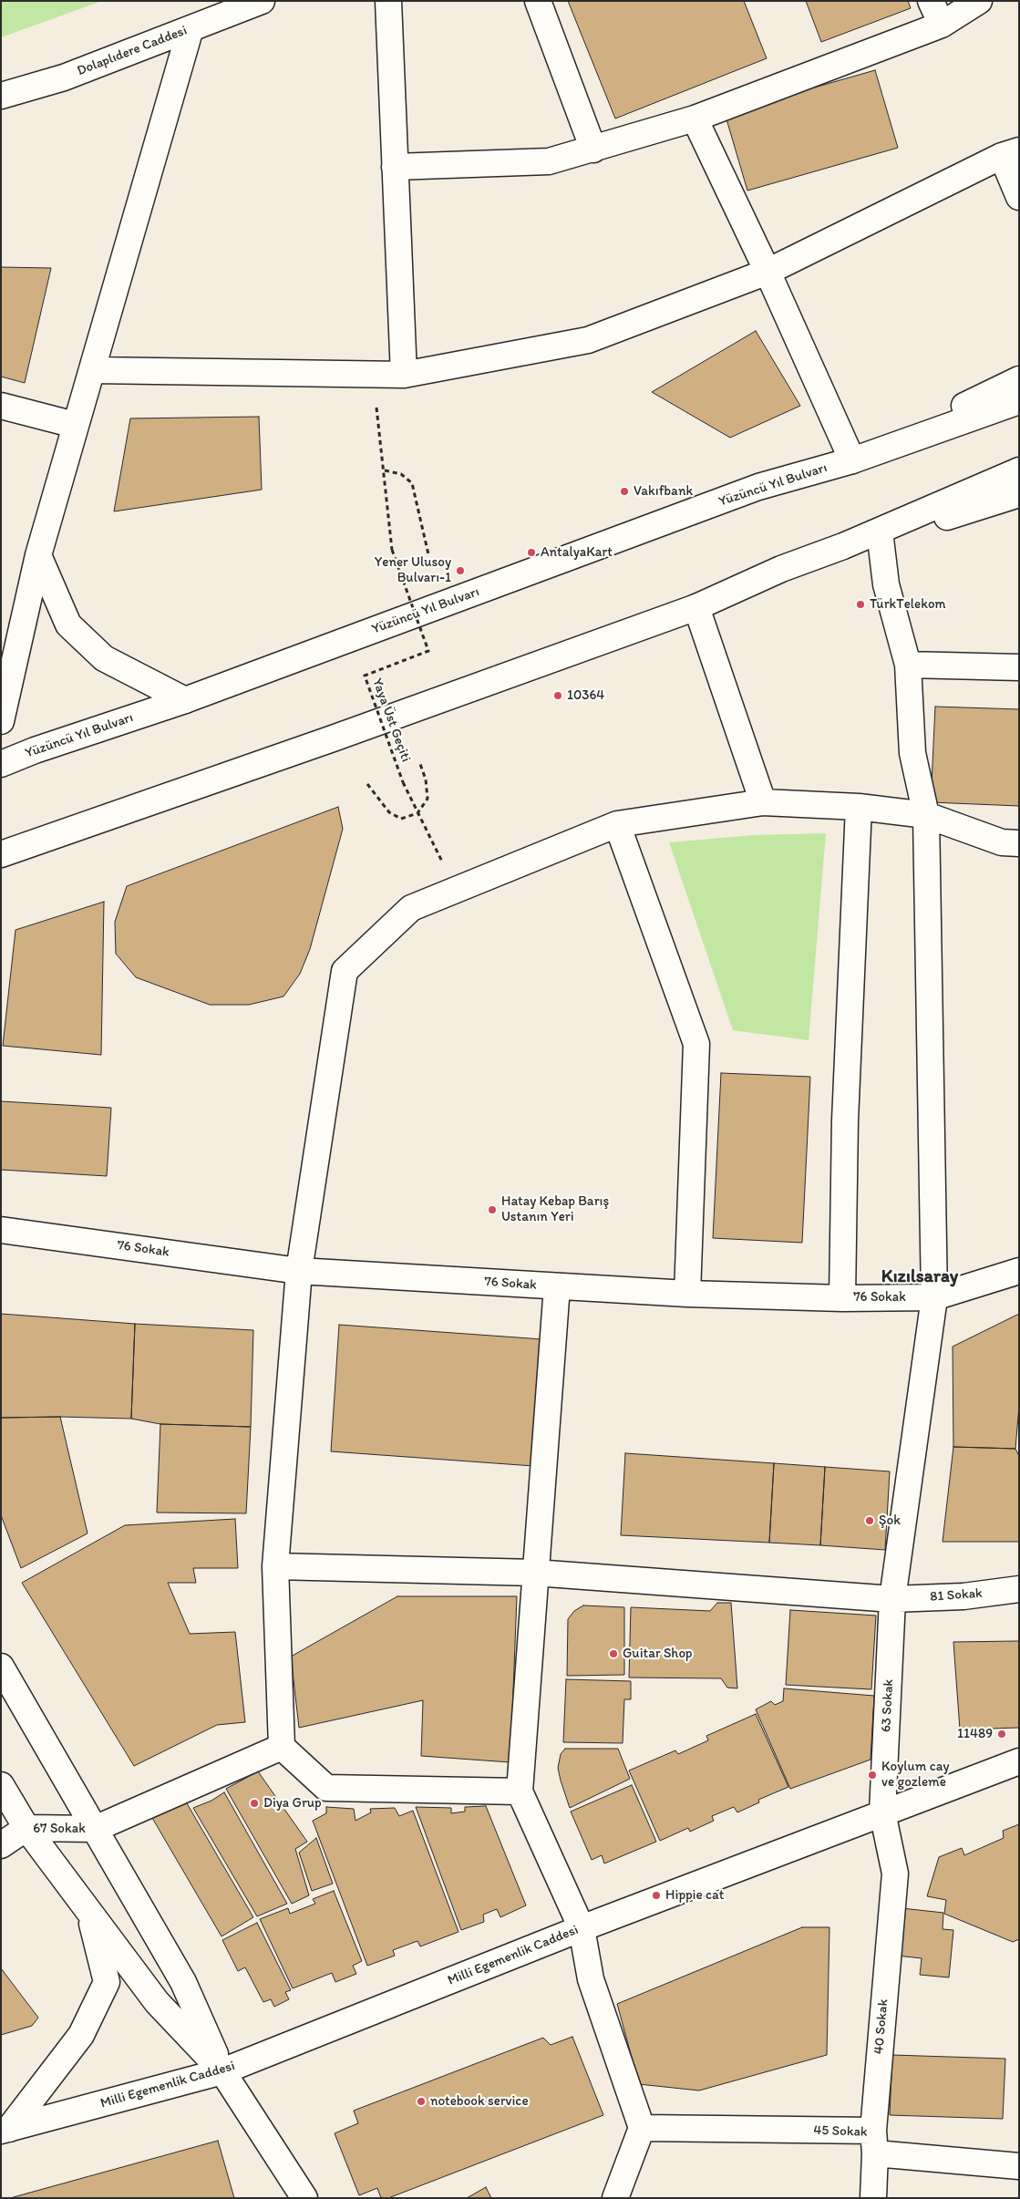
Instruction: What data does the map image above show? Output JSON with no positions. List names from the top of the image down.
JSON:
{
  "streets": {
    "street": [
      "Dolaplıdere Caddesi",
      "Yüzüncü Yıl Bulvarı",
      "76 Sokak",
      "81 Sokak",
      "63 Sokak",
      "67 Sokak",
      "Milli Egemenlik Caddesi",
      "40 Sokak",
      "45 Sokak"
    ],
    "path": ["Yaya Üst Geçiti"]
  },
  "crossings": [
    ["76 Sokak", "63 Sokak"],
    ["81 Sokak", "63 Sokak"],
    ["63 Sokak", "Milli Egemenlik Caddesi"],
    ["63 Sokak", "40 Sokak"],
    ["40 Sokak", "45 Sokak"]
  ],
  "districts": ["Kızılsaray"],
  "places": [
    "Vakıfbank",
    "AntalyaKart",
    "Yener Ulusoy Bulvarı-1",
    "TürkTelekom",
    "10364",
    "Hatay Kebap Barış Ustanın Yeri",
    "Şok",
    "Guitar Shop",
    "11489",
    "Koylum cay ve gozleme",
    "Diya Grup",
    "Hippie cat",
    "notebook service"
  ]
}
